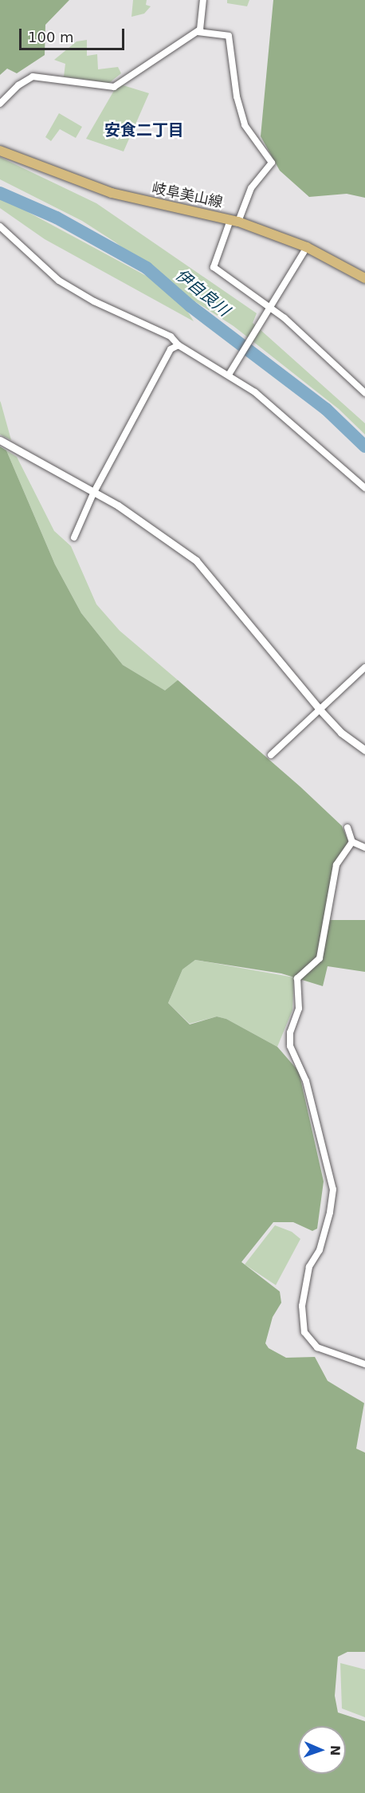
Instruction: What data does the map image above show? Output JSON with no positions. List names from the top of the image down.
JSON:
{
  "streets": {
    "main road": ["岐阜美山線"]
  },
  "districts": ["安食二丁目"],
  "water": ["伊自良川"],
  "scale_bar": "100 m",
  "north": "right"
}
